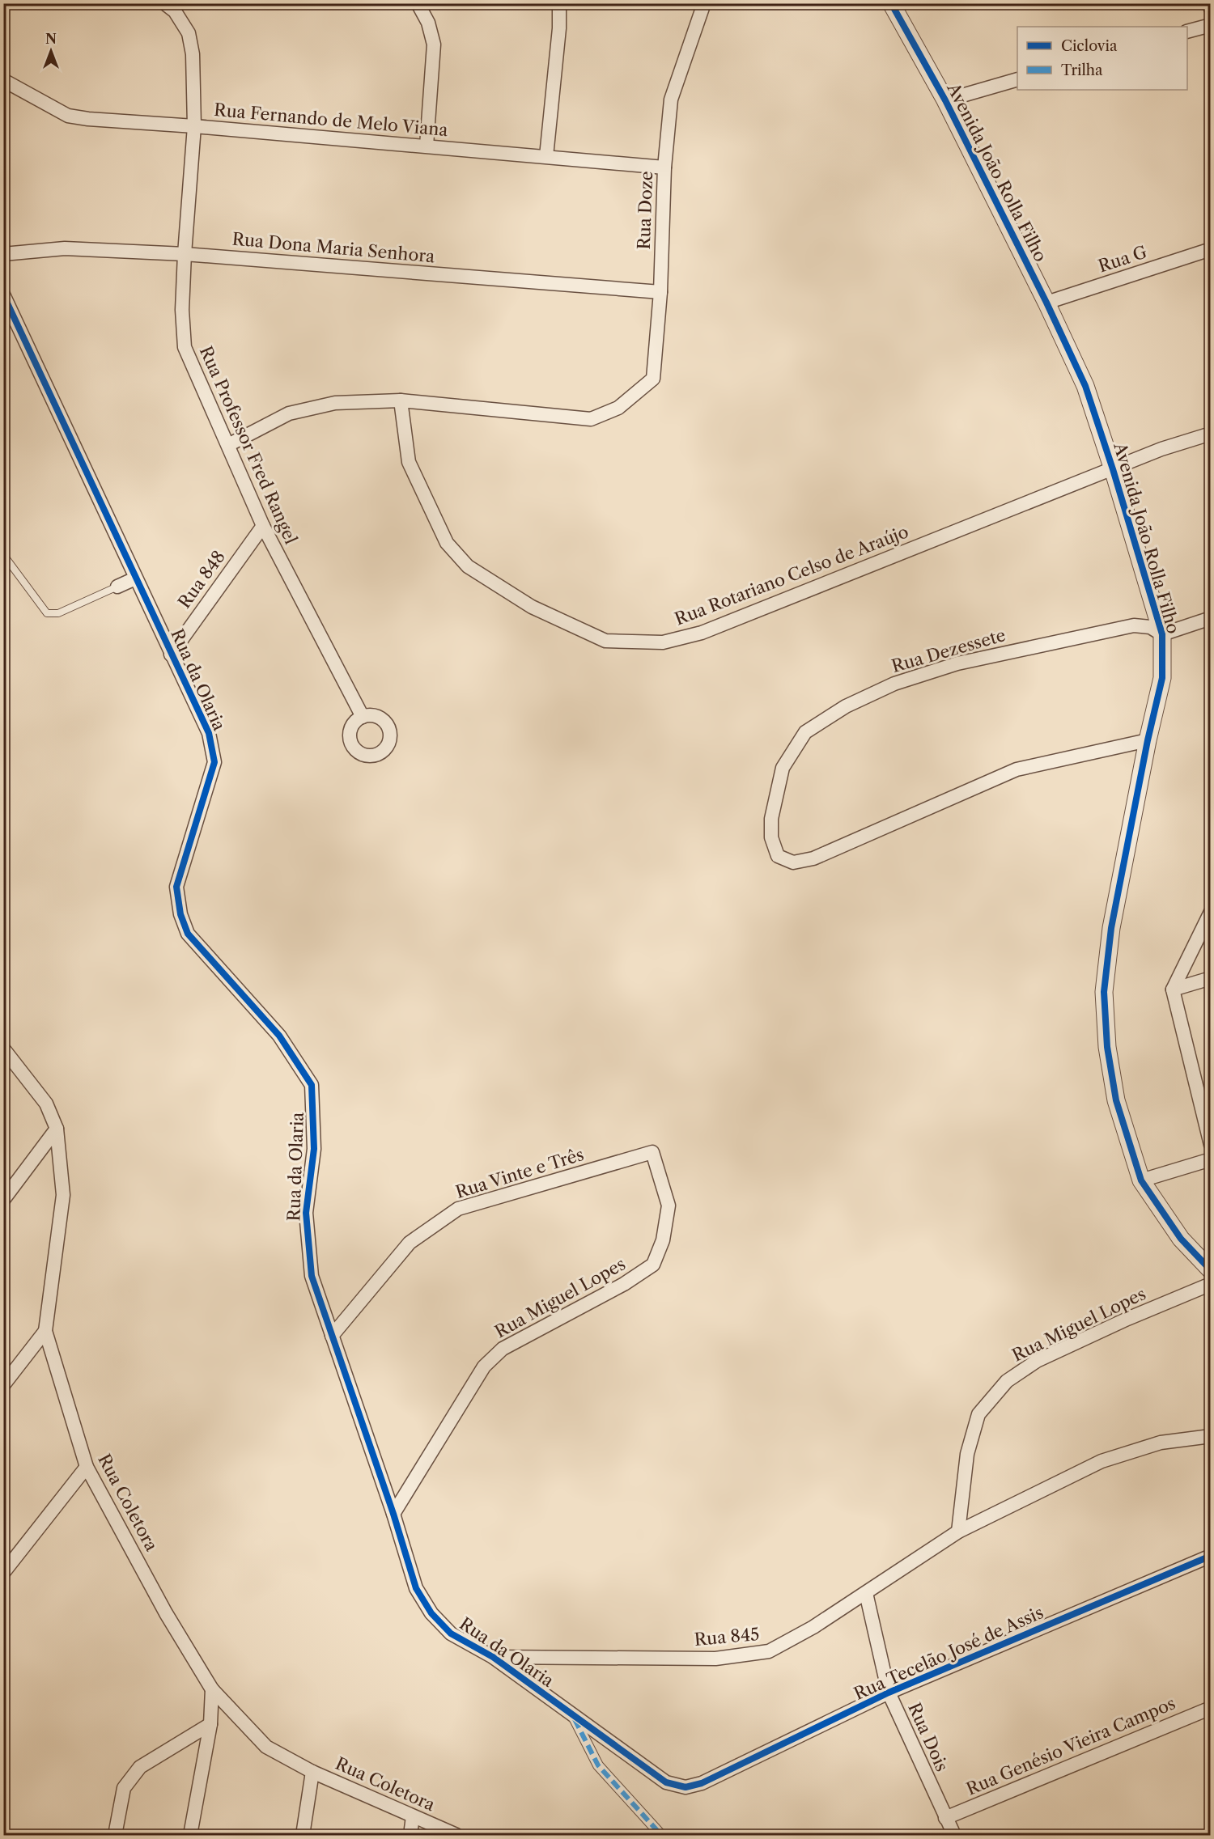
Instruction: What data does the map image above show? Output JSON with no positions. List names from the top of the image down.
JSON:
{
  "streets": {
    "street": [
      "Rua Fernando de Melo Viana",
      "Avenida João Rolla Filho",
      "Rua Doze",
      "Rua Dona Maria Senhora",
      "Rua G",
      "Rua Professor Fred Rangel",
      "Rua Rotariano Celso de Araújo",
      "Rua 848",
      "Rua Dezessete",
      "Rua da Olaria",
      "Rua Vinte e Três",
      "Rua Miguel Lopes",
      "Rua Coletora",
      "Rua 845",
      "Rua Tecelão José de Assis",
      "Rua Dois",
      "Rua Genésio Vieira Campos"
    ]
  },
  "crossings": [
    ["Rua Fernando de Melo Viana", "Rua Doze"],
    ["Rua Fernando de Melo Viana", "Rua Professor Fred Rangel"],
    ["Avenida João Rolla Filho", "Rua G"],
    ["Avenida João Rolla Filho", "Rua Rotariano Celso de Araújo"],
    ["Avenida João Rolla Filho", "Rua Dezessete"],
    ["Rua Doze", "Rua Dona Maria Senhora"],
    ["Rua Doze", "Rua Professor Fred Rangel"],
    ["Rua Doze", "Rua Rotariano Celso de Araújo"],
    ["Rua Dona Maria Senhora", "Rua Professor Fred Rangel"],
    ["Rua Professor Fred Rangel", "Rua 848"],
    ["Rua 848", "Rua da Olaria"],
    ["Rua da Olaria", "Rua Vinte e Três"],
    ["Rua da Olaria", "Rua Miguel Lopes"],
    ["Rua da Olaria", "Rua 845"],
    ["Rua da Olaria", "Rua Tecelão José de Assis"],
    ["Rua Vinte e Três", "Rua Miguel Lopes"],
    ["Rua Miguel Lopes", "Rua 845"],
    ["Rua 845", "Rua Dois"],
    ["Rua Tecelão José de Assis", "Rua Dois"],
    ["Rua Dois", "Rua Genésio Vieira Campos"]
  ],
  "legend": ["Ciclovia", "Trilha"],
  "north": "top"
}
